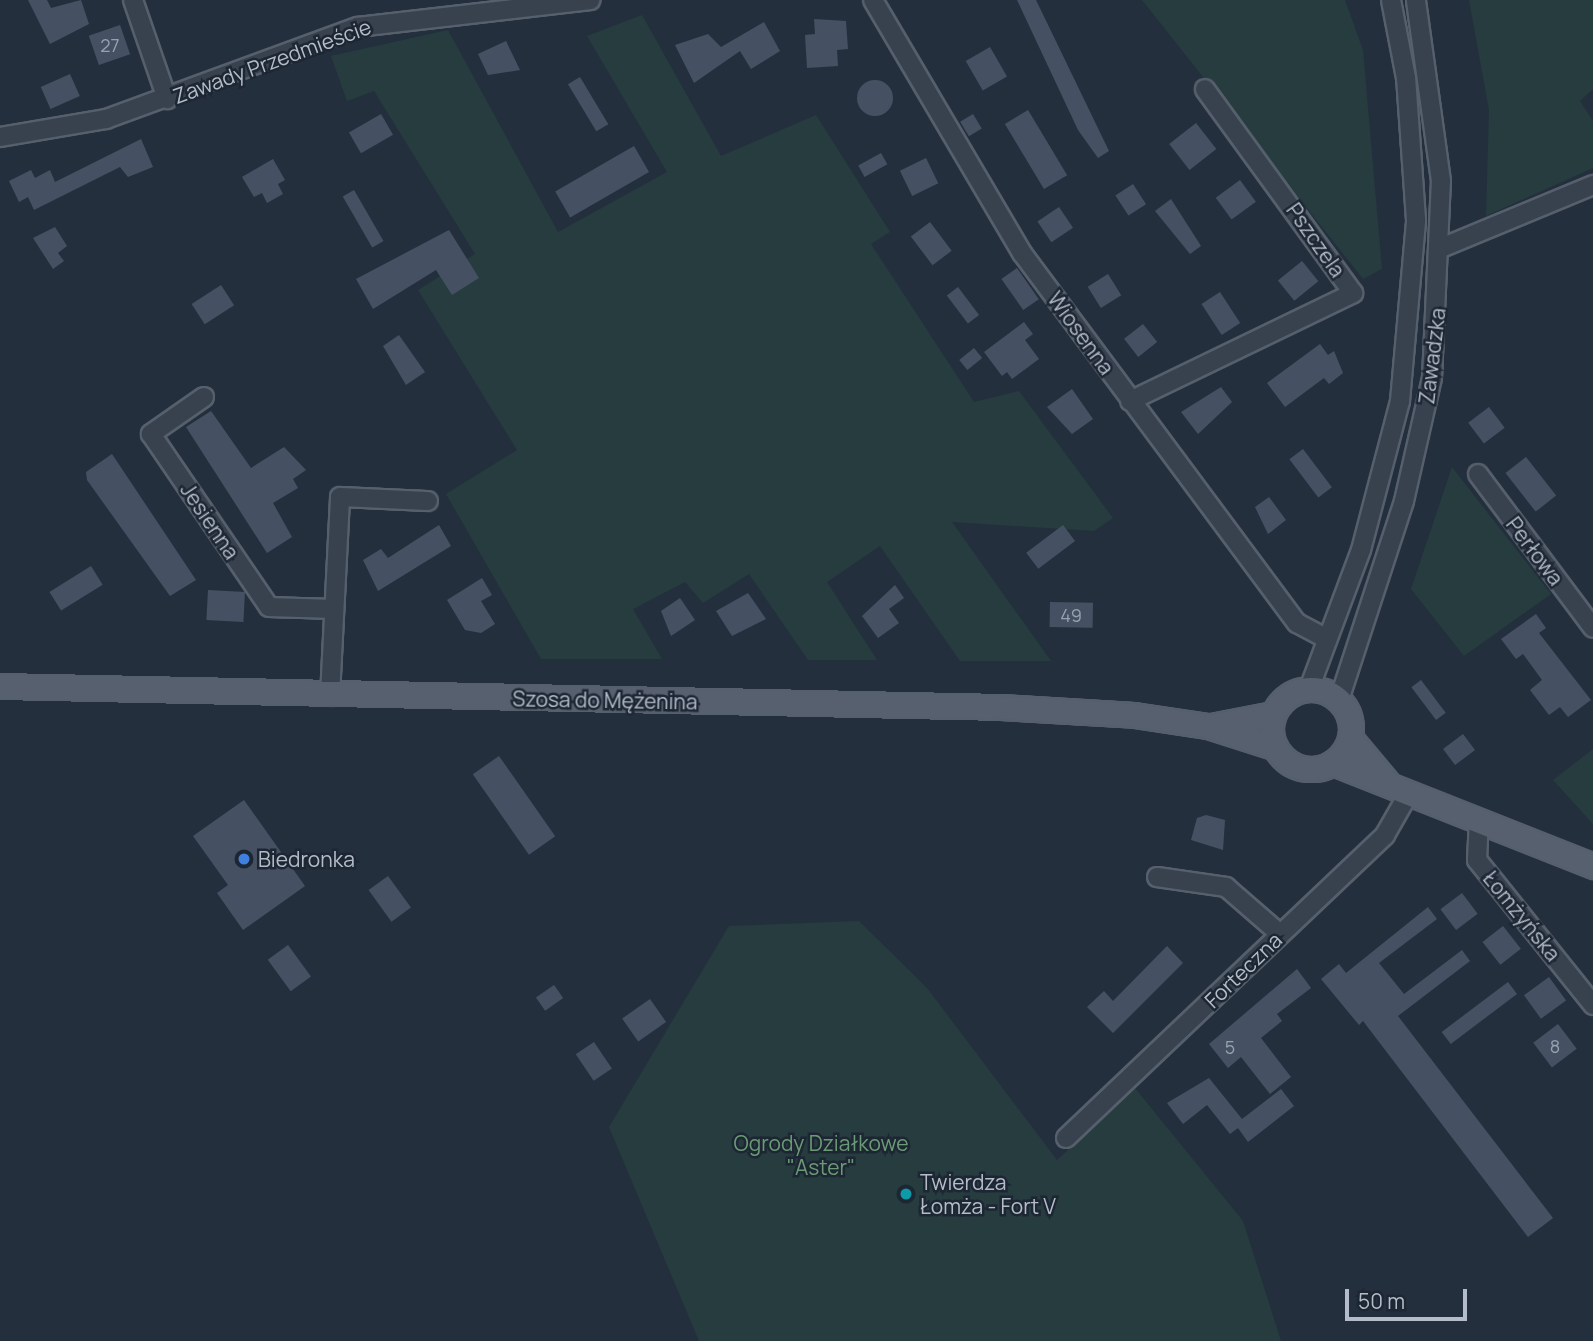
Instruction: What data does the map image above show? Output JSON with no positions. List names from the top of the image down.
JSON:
{
  "streets": {
    "main road": ["Szosa do Mężenina"],
    "street": [
      "Zawady Przedmieście",
      "Pszczela",
      "Wiosenna",
      "Zawadzka",
      "Jesienna",
      "Perłowa",
      "Łomżyńska",
      "Forteczna"
    ]
  },
  "crossings": [
    ["Pszczela", "Wiosenna"],
    ["Wiosenna", "Zawadzka"],
    ["Zawadzka", "Szosa do Mężenina"]
  ],
  "parks": ["Ogrody Działkowe \"Aster\""],
  "places": ["Biedronka", "Twierdza Łomża - Fort V"],
  "house_numbers": [
    "27",
    "49",
    "8",
    "5"
  ],
  "scale_bar": "50 m"
}
